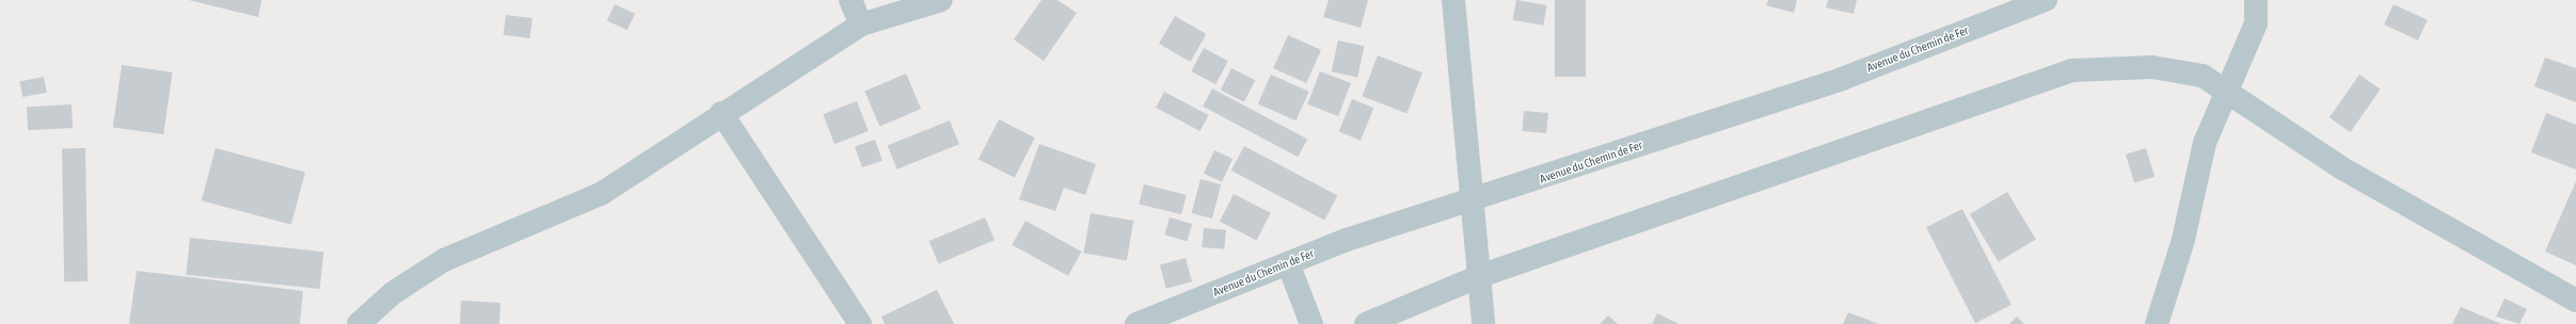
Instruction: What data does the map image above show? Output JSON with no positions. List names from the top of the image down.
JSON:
{
  "streets": {
    "street": ["Avenue du Chemin de Fer"]
  }
}
